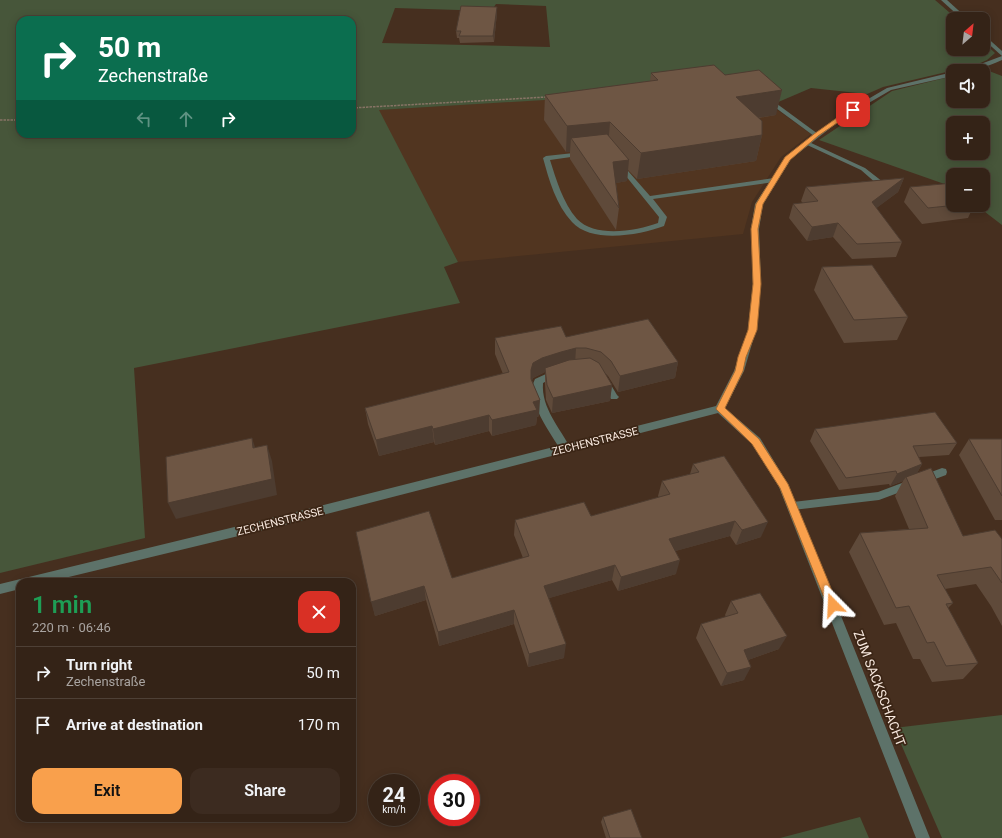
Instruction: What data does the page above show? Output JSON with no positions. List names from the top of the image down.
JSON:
{
  "streets": {
    "street": ["ZECHENSTRASSE", "ZUM SACKSCHACHT"]
  },
  "crossings": [
    ["ZECHENSTRASSE", "ZUM SACKSCHACHT"]
  ],
  "north": "top right",
  "page": {
    "map_buttons": ["+", "−"],
    "turn": ["50 m", "Zechenstraße"],
    "heading": ["1 min", "220 m · 06:46"],
    "list": [
      {
        "name": "Turn right",
        "note": "Zechenstraße",
        "value": "50 m"
      },
      {
        "name": "Arrive at destination",
        "value": "170 m"
      }
    ],
    "buttons": ["Exit", "Share"],
    "speed": "24 km/h",
    "limit": "30"
  }
}
